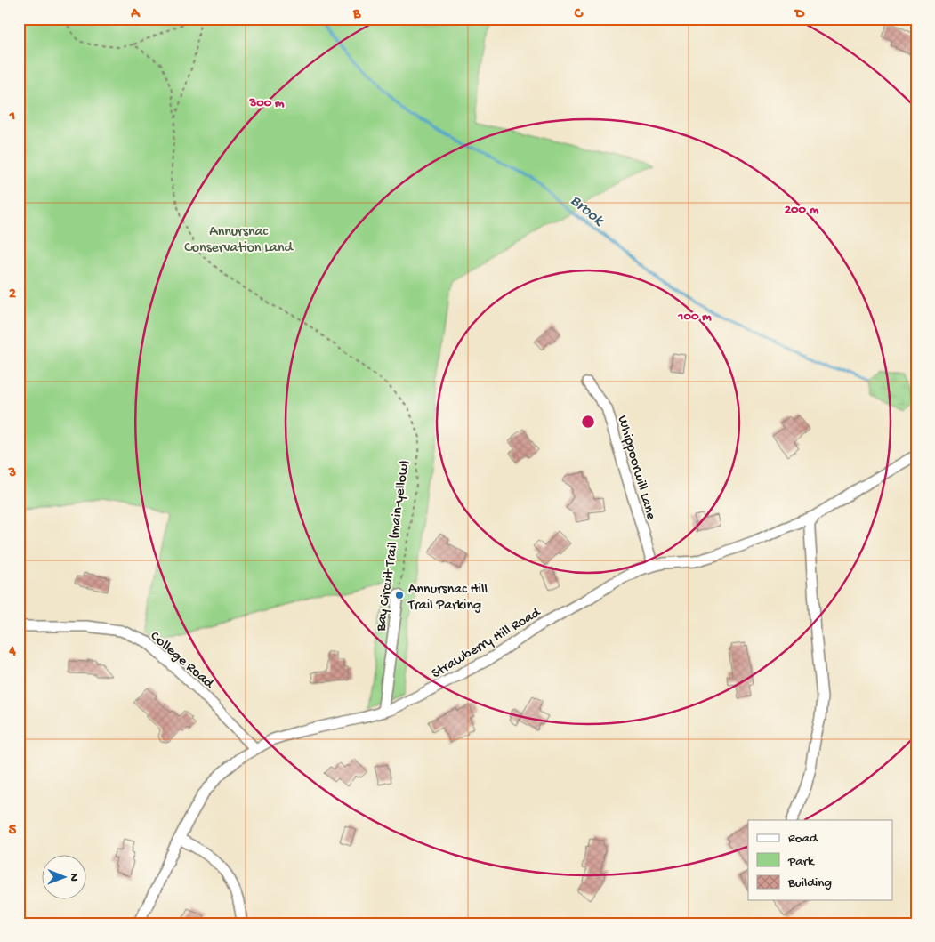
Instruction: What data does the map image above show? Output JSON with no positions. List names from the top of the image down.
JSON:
{
  "streets": {
    "street": [
      "Whippoorwill Lane",
      "Bay Circuit Trail (main-yellow)",
      "Strawberry Hill Road",
      "College Road"
    ]
  },
  "crossings": [
    ["Whippoorwill Lane", "Strawberry Hill Road"],
    ["Bay Circuit Trail (main-yellow)", "Strawberry Hill Road"],
    ["Strawberry Hill Road", "College Road"]
  ],
  "water": ["Brook"],
  "parks": ["Annursnac Conservation Land"],
  "places": ["Annursnac Hill Trail Parking"],
  "legend": ["Road", "Park", "Building"],
  "north": "right",
  "grid": {
    "columns": [
      "A",
      "B",
      "C",
      "D"
    ],
    "rows": [
      "1",
      "2",
      "3",
      "4",
      "5"
    ]
  },
  "rings": ["300 m", "200 m", "100 m"]
}
